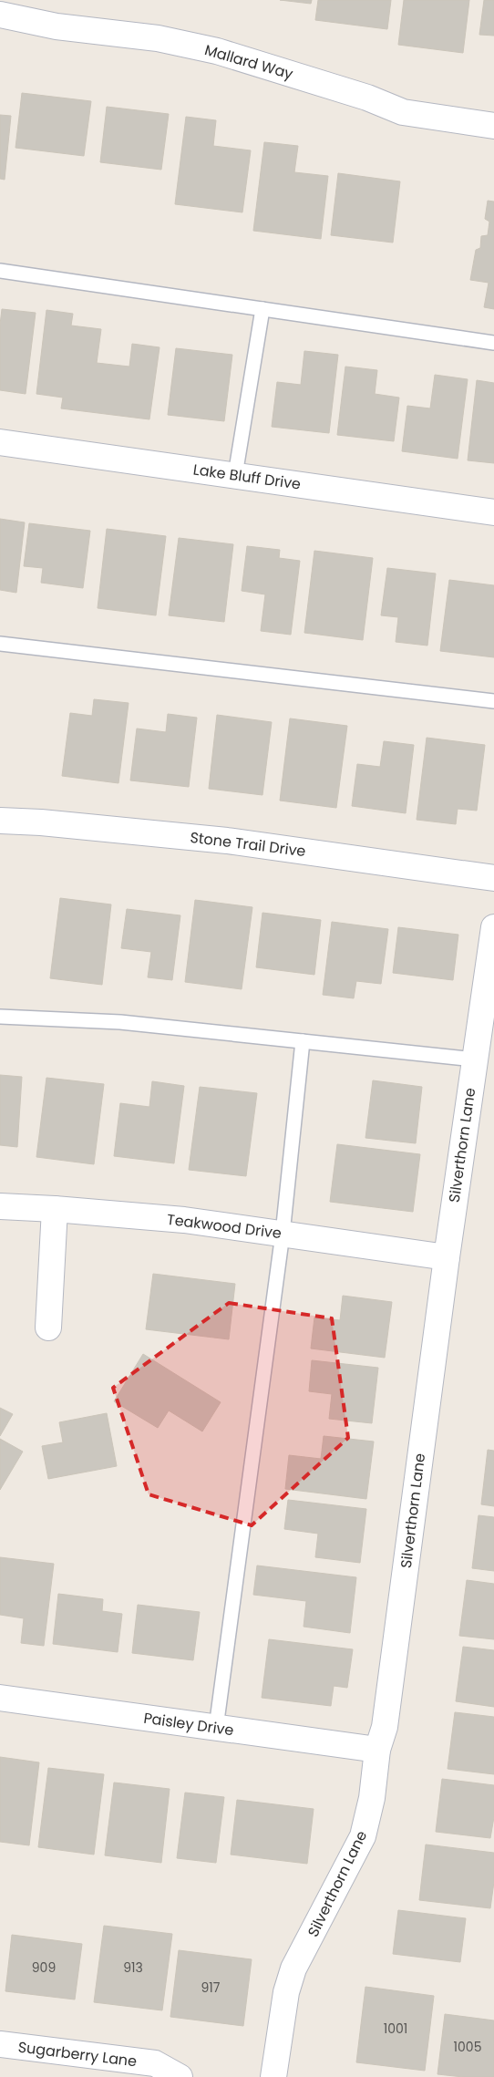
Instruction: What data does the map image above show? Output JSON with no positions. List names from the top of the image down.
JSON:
{
  "streets": {
    "street": [
      "Mallard Way",
      "Lake Bluff Drive",
      "Stone Trail Drive",
      "Silverthorn Lane",
      "Teakwood Drive",
      "Paisley Drive",
      "Sugarberry Lane"
    ]
  },
  "crossings": [
    ["Silverthorn Lane", "Teakwood Drive"],
    ["Silverthorn Lane", "Paisley Drive"]
  ],
  "house_numbers": [
    "909",
    "913",
    "917",
    "1001",
    "1005"
  ]
}
